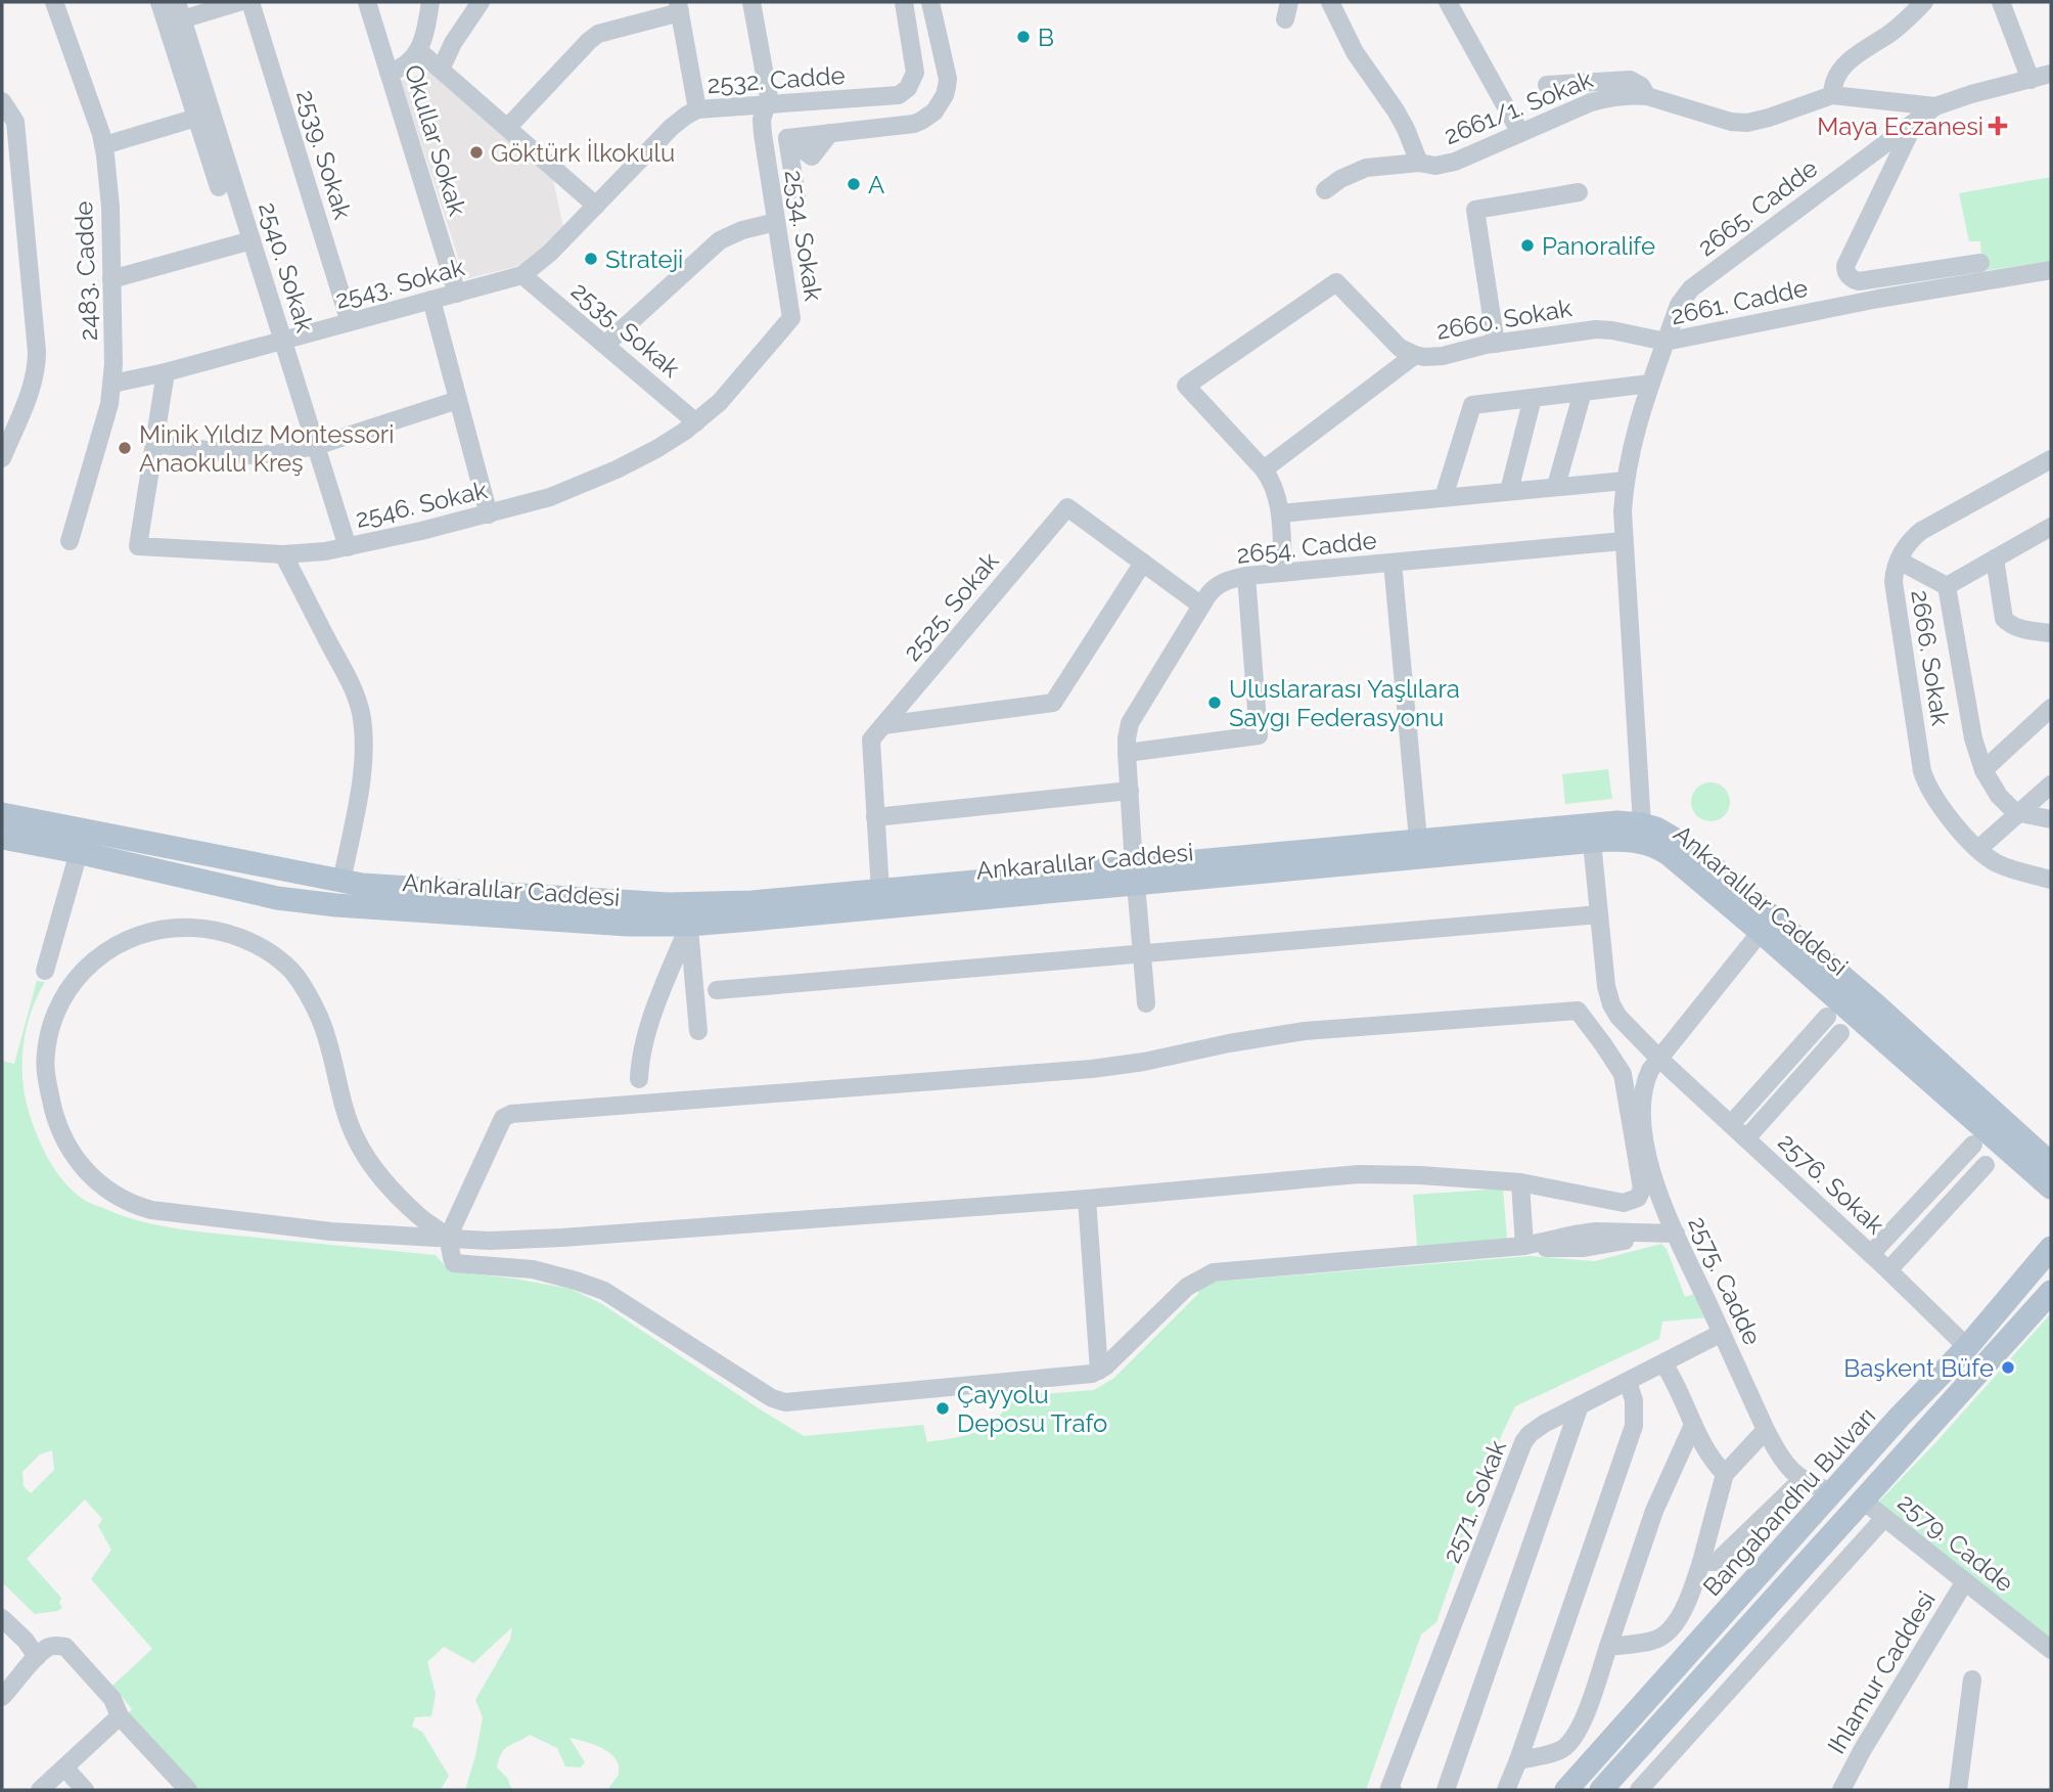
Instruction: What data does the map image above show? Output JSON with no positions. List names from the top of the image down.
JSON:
{
  "streets": {
    "main road": ["Ankaralılar Caddesi", "Bangabandhu Bulvarı"],
    "street": [
      "2532. Cadde",
      "2661/1. Sokak",
      "Okullar Sokak",
      "2539. Sokak",
      "2665. Cadde",
      "2534. Sokak",
      "2540. Sokak",
      "2483. Cadde",
      "2543. Sokak",
      "2661. Cadde",
      "2660. Sokak",
      "2535. Sokak",
      "2546. Sokak",
      "2654. Cadde",
      "2525. Sokak",
      "2666. Sokak",
      "2576. Sokak",
      "2575. Cadde",
      "2571. Sokak",
      "2579. Cadde",
      "Ihlamur Caddesi"
    ]
  },
  "crossings": [
    ["2532. Cadde", "2534. Sokak"],
    ["2532. Cadde", "2543. Sokak"],
    ["2532. Cadde", "2535. Sokak"],
    ["2661/1. Sokak", "2665. Cadde"],
    ["Okullar Sokak", "2543. Sokak"],
    ["2539. Sokak", "2543. Sokak"],
    ["2665. Cadde", "2661. Cadde"],
    ["2665. Cadde", "2660. Sokak"],
    ["2534. Sokak", "2535. Sokak"],
    ["2534. Sokak", "2546. Sokak"],
    ["2540. Sokak", "2543. Sokak"],
    ["2540. Sokak", "2546. Sokak"],
    ["2483. Cadde", "2543. Sokak"],
    ["2543. Sokak", "2535. Sokak"],
    ["2661. Cadde", "2660. Sokak"],
    ["2661. Cadde", "2654. Cadde"],
    ["2661. Cadde", "Ankaralılar Caddesi"],
    ["2535. Sokak", "2546. Sokak"],
    ["2654. Cadde", "Ankaralılar Caddesi"],
    ["Ankaralılar Caddesi", "2576. Sokak"],
    ["Ankaralılar Caddesi", "2575. Cadde"],
    ["2576. Sokak", "2575. Cadde"],
    ["2576. Sokak", "Bangabandhu Bulvarı"],
    ["2575. Cadde", "2571. Sokak"],
    ["2579. Cadde", "Ihlamur Caddesi"]
  ],
  "places": {
    "other": [
      "B",
      "Göktürk İlkokulu",
      "A",
      "Panoralife",
      "Strateji",
      "Minik Yıldız Montessori Anaokulu Kreş",
      "Uluslararası Yaşlılara Saygı Federasyonu",
      "Başkent Büfe",
      "Çayyolu Deposu Trafo"
    ],
    "health": ["Maya Eczanesi"]
  }
}
